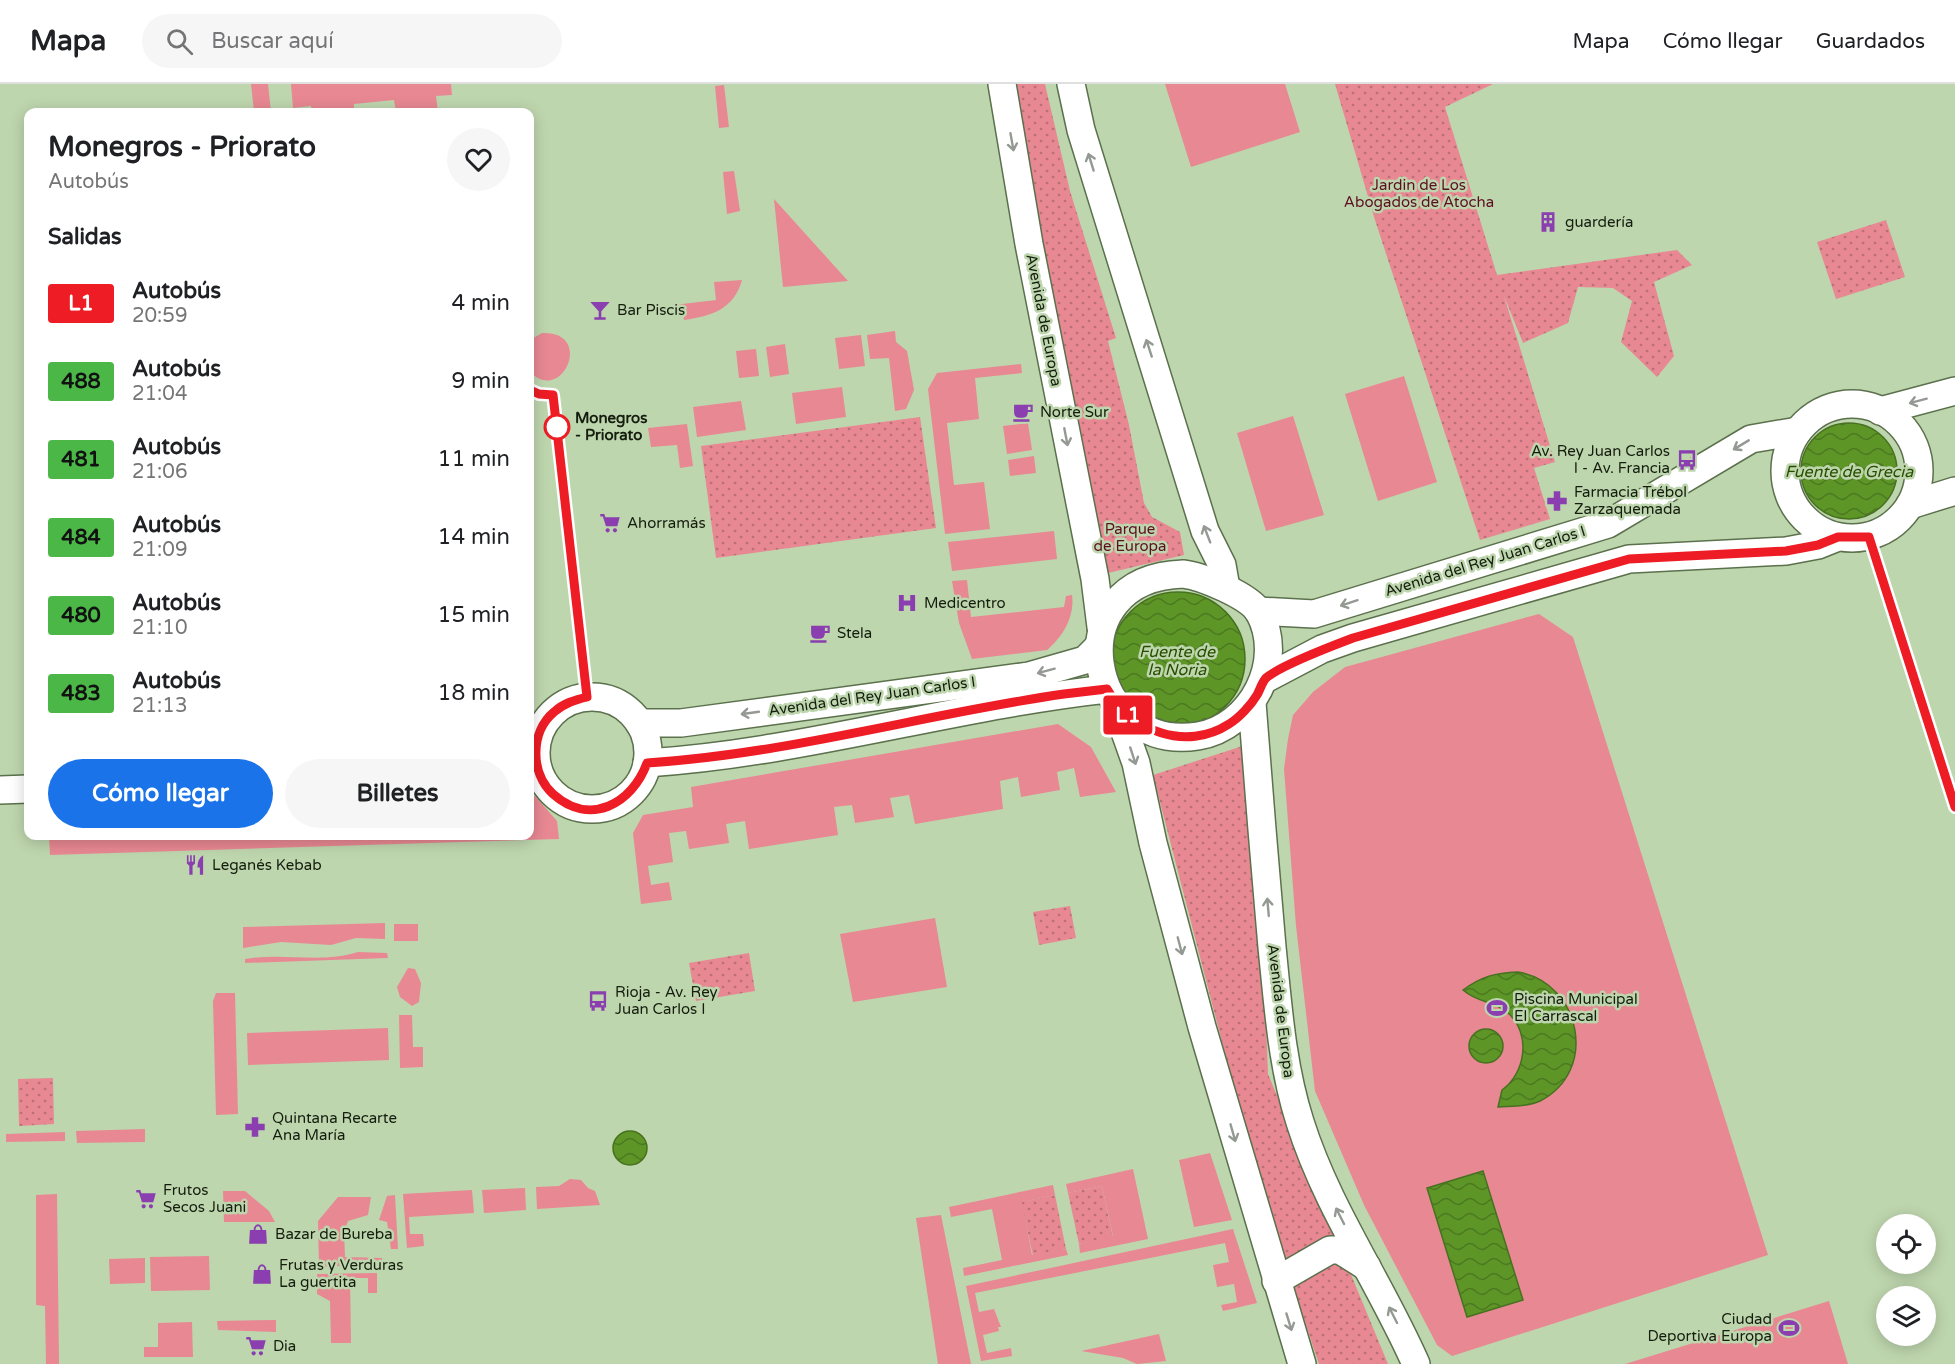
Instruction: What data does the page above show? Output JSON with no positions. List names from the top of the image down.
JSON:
{
  "streets": {
    "main road": ["Avenida de Europa", "Avenida del Rey Juan Carlos I"]
  },
  "crossings": [
    ["Avenida de Europa", "Avenida del Rey Juan Carlos I"]
  ],
  "water": ["Fuente de Grecia", "Fuente de la Noria"],
  "parks": ["Jardin de Los Abogados de Atocha", "Parque de Europa"],
  "places": {
    "building": ["guardería"],
    "bar": ["Bar Piscis"],
    "cafe": ["Norte Sur", "Stela"],
    "other": ["Monegros - Priorato"],
    "bus stop": ["Av. Rey Juan Carlos I - Av. Francia", "Rioja - Av. Rey Juan Carlos I"],
    "pharmacy": ["Farmacia Trébol Zarzaquemada", "Quintana Recarte Ana María"],
    "supermarket": ["Ahorramás", "Frutos Secos Juani", "Dia"],
    "hospital": ["Medicentro"],
    "restaurant": ["Leganés Kebab"],
    "sports": ["Piscina Municipal El Carrascal", "Ciudad Deportiva Europa"],
    "shop": ["Bazar de Bureba", "Frutas y Verduras La guertita"]
  },
  "lines": ["bus line L1"],
  "page": {
    "header": "Mapa",
    "search": "Buscar aquí",
    "nav": ["Mapa", "Cómo llegar", "Guardados"],
    "on_map": "L1",
    "heading": [
      ["Monegros - Priorato", "Autobús"],
      "Salidas"
    ],
    "list": [
      {
        "mark": "L1",
        "name": "Autobús",
        "note": "20:59",
        "value": "4 min"
      },
      {
        "mark": "488",
        "name": "Autobús",
        "note": "21:04",
        "value": "9 min"
      },
      {
        "mark": "481",
        "name": "Autobús",
        "note": "21:06",
        "value": "11 min"
      },
      {
        "mark": "484",
        "name": "Autobús",
        "note": "21:09",
        "value": "14 min"
      },
      {
        "mark": "480",
        "name": "Autobús",
        "note": "21:10",
        "value": "15 min"
      },
      {
        "mark": "483",
        "name": "Autobús",
        "note": "21:13",
        "value": "18 min"
      }
    ],
    "buttons": ["Cómo llegar", "Billetes"]
  }
}
